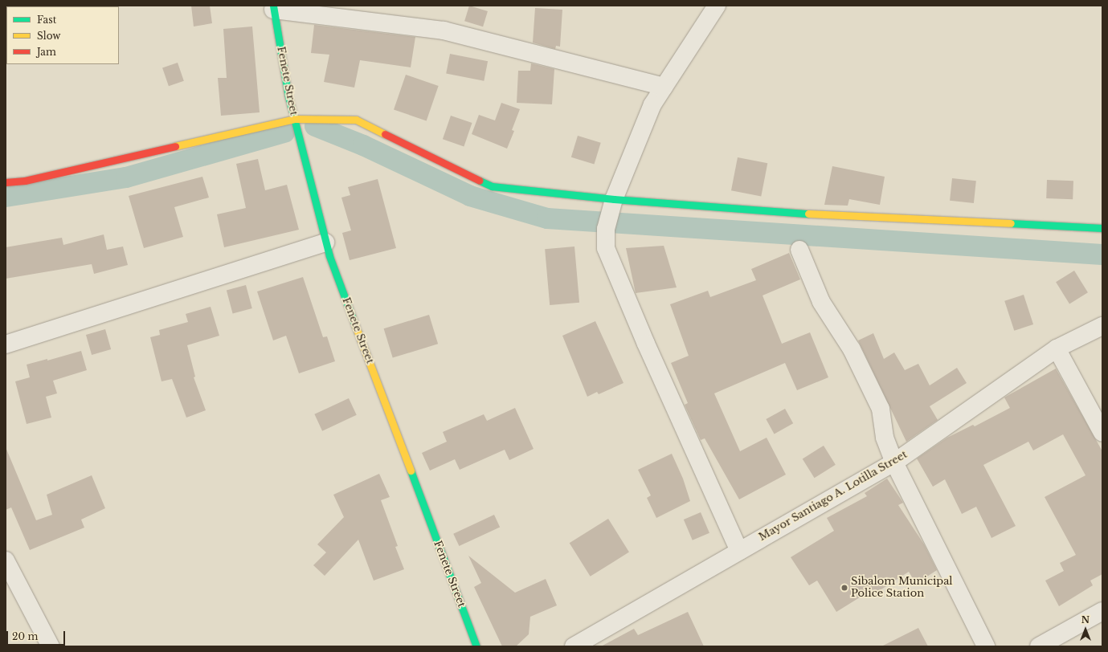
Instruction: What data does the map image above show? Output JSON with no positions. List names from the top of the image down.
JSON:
{
  "streets": {
    "street": ["Fenete Street", "Mayor Santiago A. Lotilla Street"]
  },
  "places": ["Sibalom Municipal Police Station"],
  "legend": ["Fast", "Slow", "Jam"],
  "scale_bar": "20 m",
  "north": "top"
}
